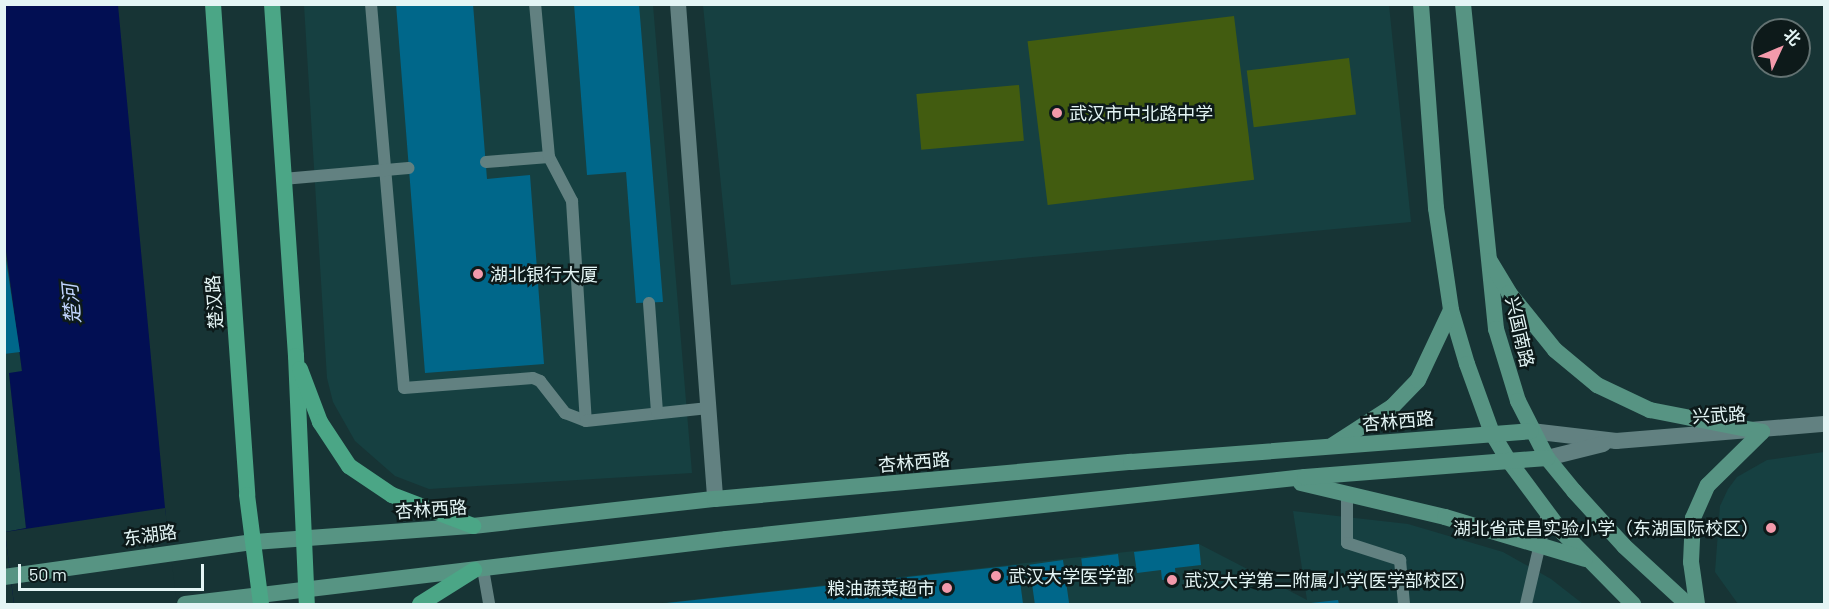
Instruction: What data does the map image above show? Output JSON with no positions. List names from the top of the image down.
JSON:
{
  "streets": {
    "main road": [
      "楚汉路",
      "兴国南路",
      "杏林西路",
      "东湖路"
    ],
    "street": ["兴武路"]
  },
  "crossings": [
    ["楚汉路", "东湖路"],
    ["兴国南路", "兴武路"],
    ["兴国南路", "杏林西路"],
    ["兴武路", "杏林西路"],
    ["杏林西路", "东湖路"]
  ],
  "water": ["楚河"],
  "places": [
    "武汉市中北路中学",
    "湖北银行大厦",
    "湖北省武昌实验小学（东湖国际校区）",
    "武汉大学医学部",
    "武汉大学第二附属小学(医学部校区)",
    "粮油蔬菜超市"
  ],
  "scale_bar": "50 m",
  "north": "top right"
}
